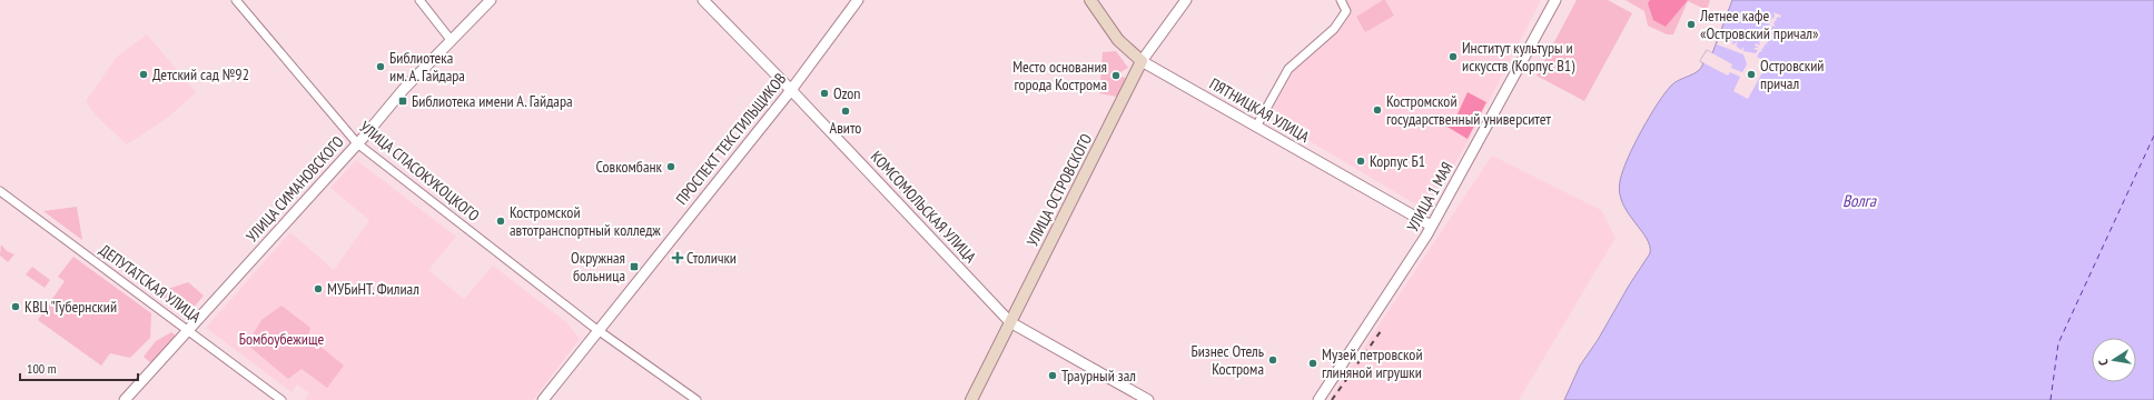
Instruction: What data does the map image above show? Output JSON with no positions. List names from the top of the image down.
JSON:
{
  "streets": {
    "main road": ["ПЯТНИЦКАЯ УЛИЦА", "УЛИЦА ОСТРОВСКОГО"],
    "street": [
      "ПРОСПЕКТ ТЕКСТИЛЬЩИКОВ",
      "УЛИЦА СПАСОКУКОЦКОГО",
      "УЛИЦА СИМАНОВСКОГО",
      "УЛИЦА 1 МАЯ",
      "КОМСОМОЛЬСКАЯ УЛИЦА",
      "ДЕПУТАТСКАЯ УЛИЦА"
    ]
  },
  "crossings": [
    ["ПЯТНИЦКАЯ УЛИЦА", "УЛИЦА ОСТРОВСКОГО"],
    ["ПЯТНИЦКАЯ УЛИЦА", "УЛИЦА 1 МАЯ"],
    ["ПРОСПЕКТ ТЕКСТИЛЬЩИКОВ", "УЛИЦА СПАСОКУКОЦКОГО"],
    ["ПРОСПЕКТ ТЕКСТИЛЬЩИКОВ", "КОМСОМОЛЬСКАЯ УЛИЦА"],
    ["УЛИЦА СПАСОКУКОЦКОГО", "УЛИЦА СИМАНОВСКОГО"],
    ["УЛИЦА СИМАНОВСКОГО", "ДЕПУТАТСКАЯ УЛИЦА"],
    ["УЛИЦА ОСТРОВСКОГО", "КОМСОМОЛЬСКАЯ УЛИЦА"]
  ],
  "water": ["Волга"],
  "parks": ["Бомбоубежище"],
  "places": {
    "other": [
      "Летнее кафе «Островский причал»",
      "Институт культуры и искусств (Корпус В1)",
      "Библиотека им. А. Гайдара",
      "Детский сад №92",
      "Островский причал",
      "Место основания города Кострома",
      "Ozon",
      "Костромской государственный университет",
      "Авито",
      "Корпус Б1",
      "Совкомбанк",
      "Костромской автотранспортный колледж",
      "МУБиНТ. Филиал",
      "КВЦ \"Губернский",
      "Бизнес Отель Кострома",
      "Музей петровской глиняной игрушки",
      "Траурный зал"
    ],
    "transit": ["Библиотека имени А. Гайдара", "Окружная больница"],
    "health": ["Столички"]
  },
  "scale_bar": "100 m",
  "north": "left"
}
